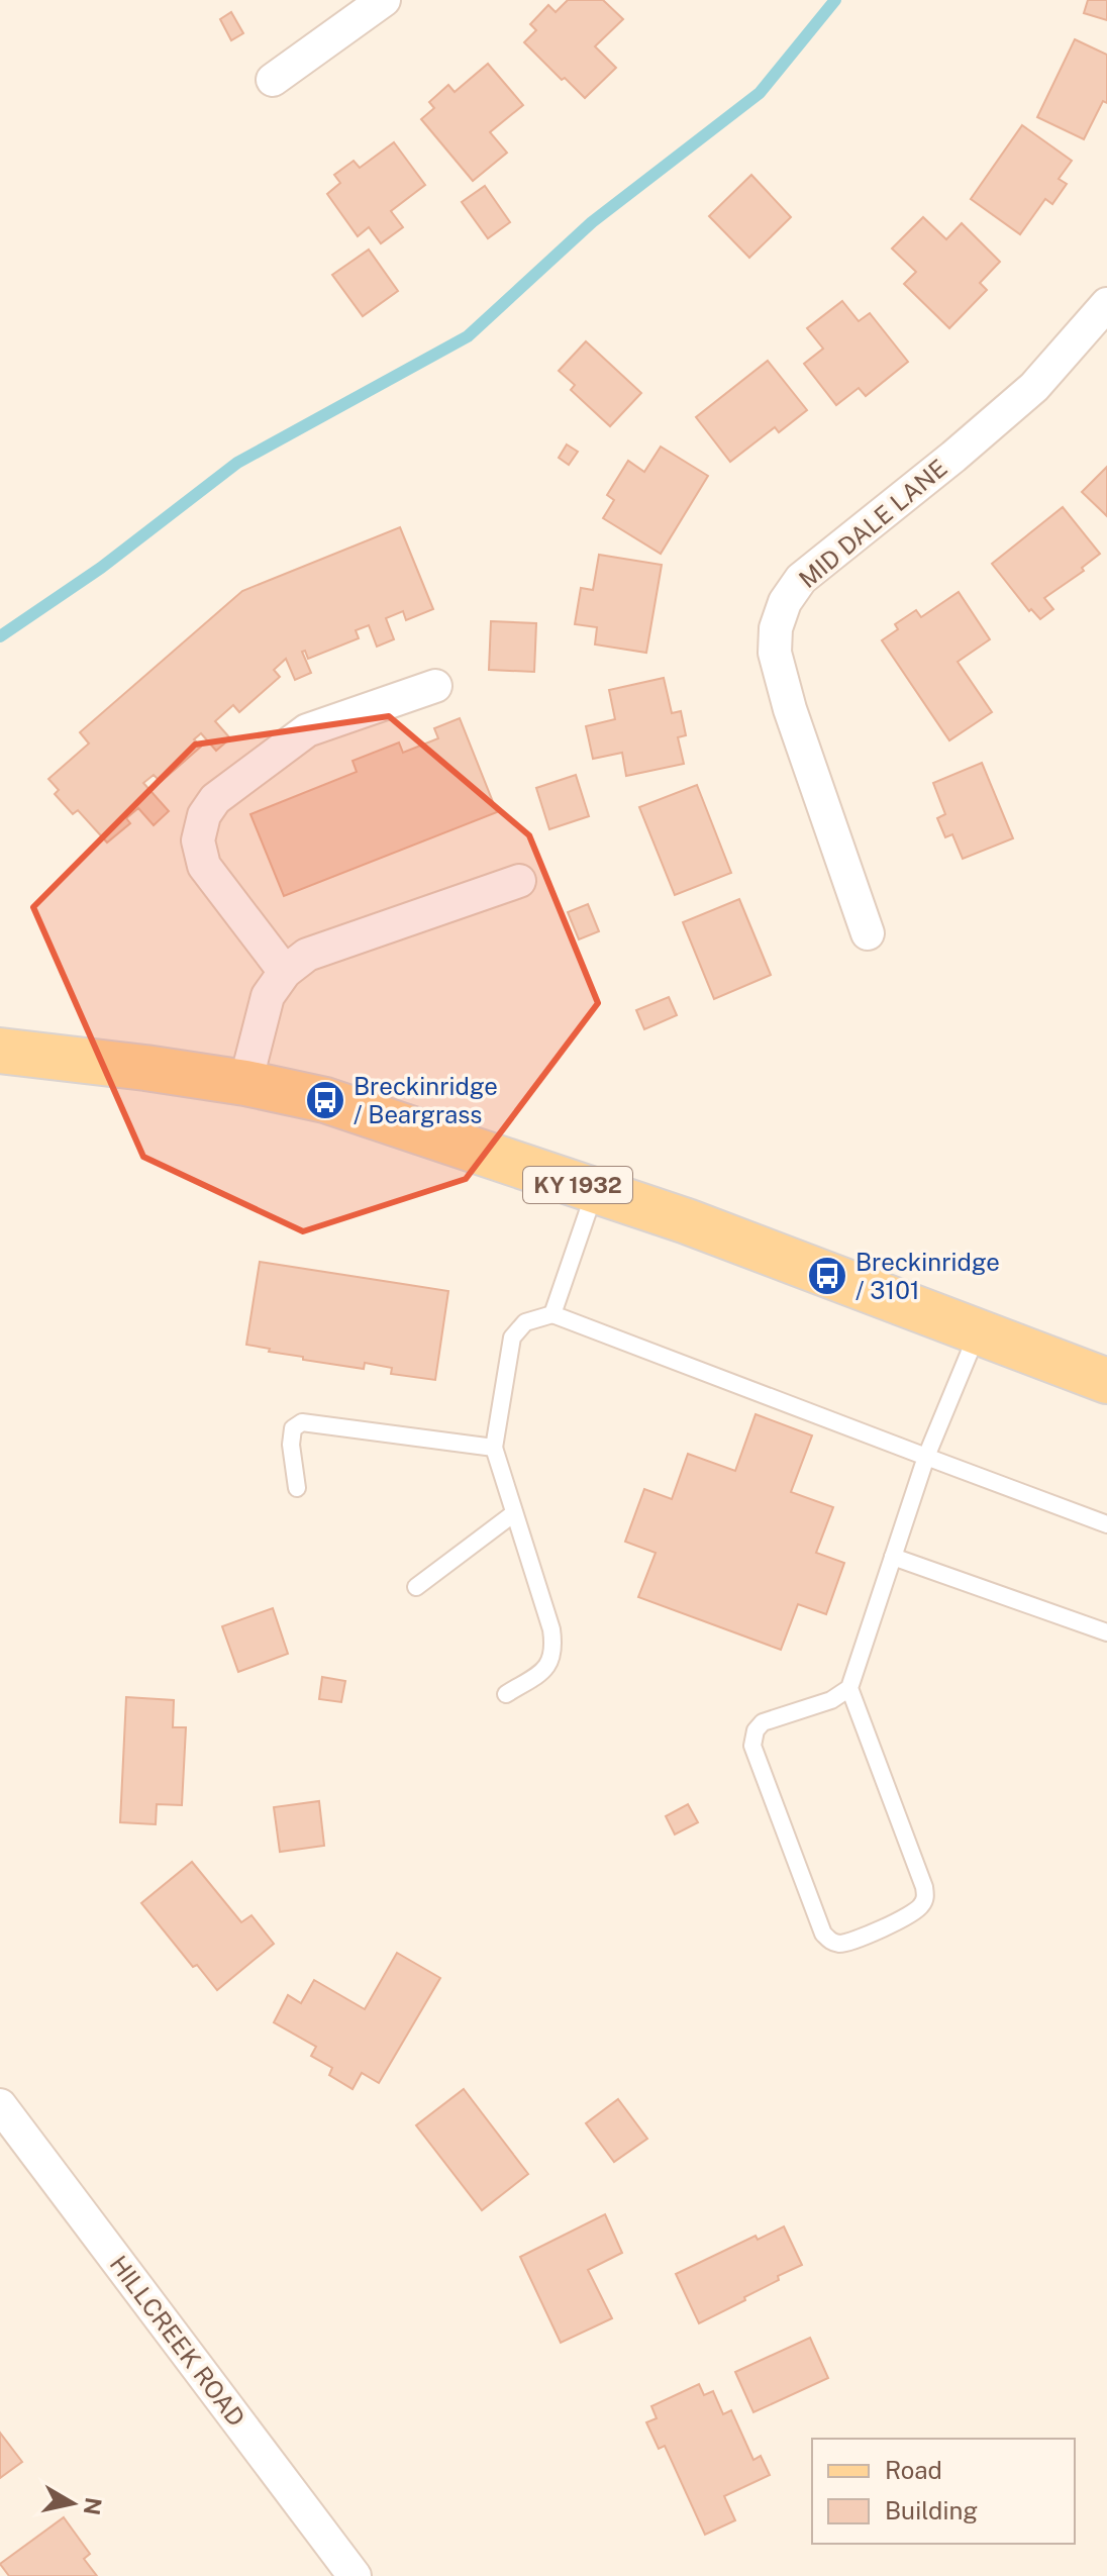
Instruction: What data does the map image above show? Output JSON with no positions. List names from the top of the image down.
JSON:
{
  "streets": {
    "main road": ["KY 1932"],
    "street": ["MID DALE LANE", "HILLCREEK ROAD"]
  },
  "places": {
    "bus stop": ["Breckinridge / Beargrass", "Breckinridge / 3101"]
  },
  "legend": ["Road", "Building"],
  "north": "right"
}
